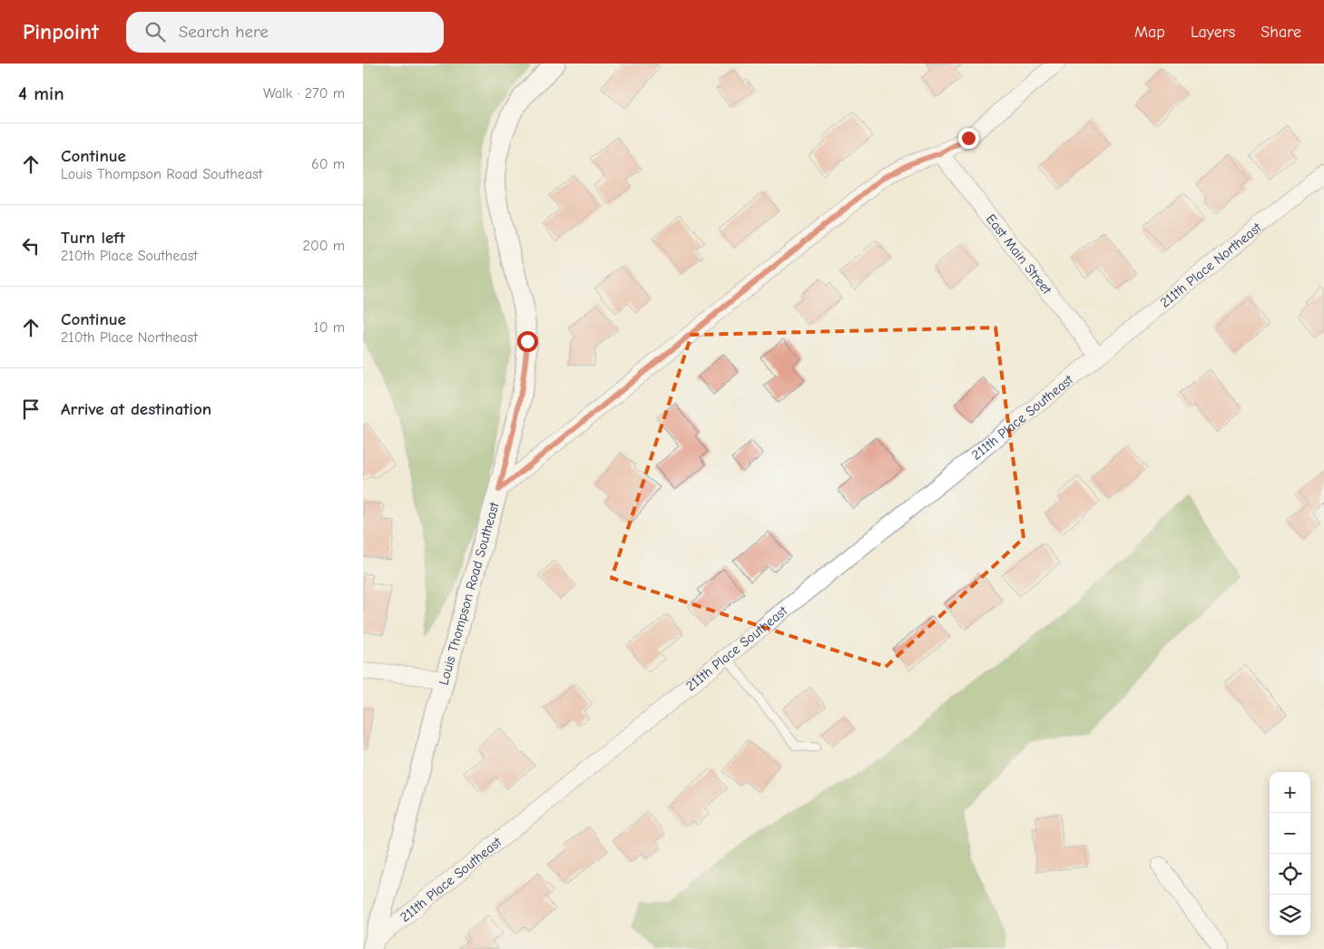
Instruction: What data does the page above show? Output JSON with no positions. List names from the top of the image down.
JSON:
{
  "streets": {
    "street": [
      "East Main Street",
      "211th Place Northeast",
      "211th Place Southeast",
      "Louis Thompson Road Southeast"
    ]
  },
  "crossings": [
    ["East Main Street", "211th Place Northeast"],
    ["East Main Street", "211th Place Southeast"],
    ["211th Place Northeast", "211th Place Southeast"],
    ["211th Place Southeast", "Louis Thompson Road Southeast"]
  ],
  "page": {
    "header": "Pinpoint",
    "search": "Search here",
    "nav": ["Map", "Layers", "Share"],
    "heading": ["4 min", "Walk · 270 m"],
    "list": [
      ["Continue", "Louis Thompson Road Southeast", "60 m"],
      ["Turn left", "210th Place Southeast", "200 m"],
      ["Continue", "210th Place Northeast", "10 m"],
      "Arrive at destination"
    ],
    "map_buttons": ["+", "−"]
  }
}
